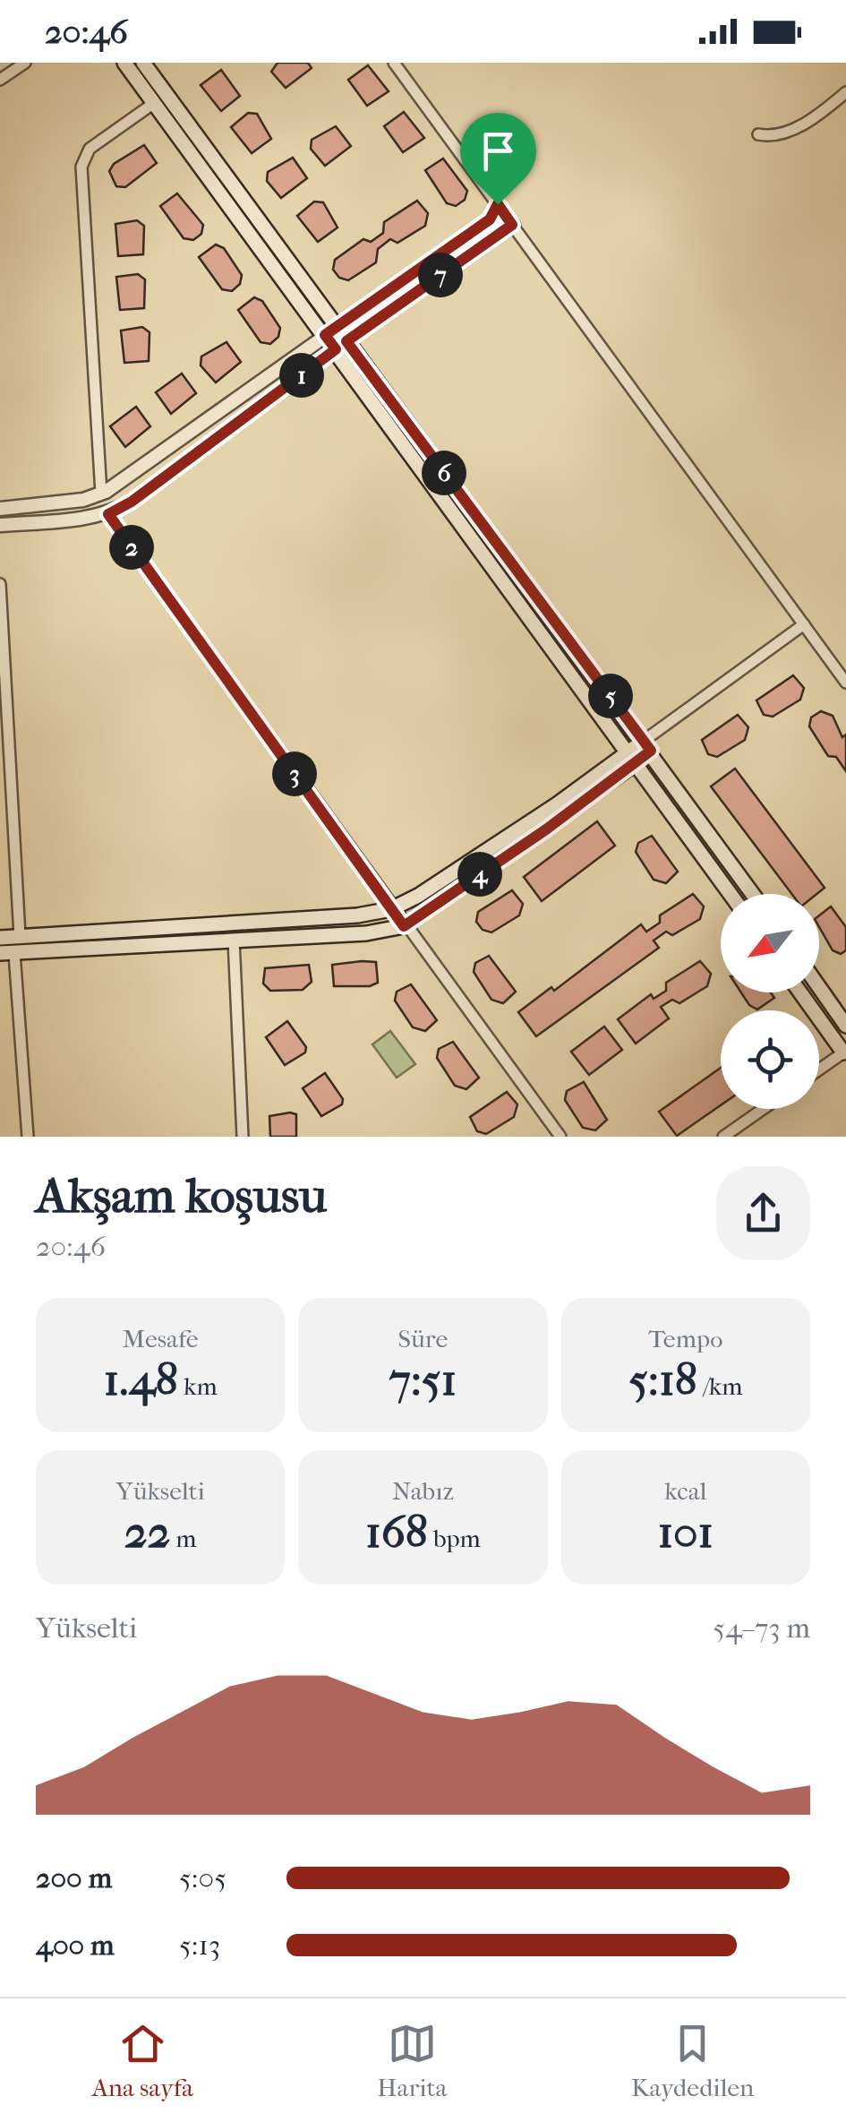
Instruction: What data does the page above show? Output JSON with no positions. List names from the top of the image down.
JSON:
{
  "north": "bottom left",
  "page": {
    "status": "20:46",
    "pins": [
      "7",
      "1",
      "6",
      "2",
      "5",
      "3",
      "4"
    ],
    "heading": ["Akşam koşusu", "20:46"],
    "stats": [
      ["Mesafe", "1.48 km"],
      ["Süre", "7:51"],
      ["Tempo", "5:18 /km"],
      ["Yükselti", "22 m"],
      ["Nabız", "168 bpm"],
      ["kcal", "101"]
    ],
    "chart": ["Yükselti", "54–73 m"],
    "list": [
      {
        "name": "200 m",
        "note": "5:05"
      },
      {
        "name": "400 m",
        "note": "5:13"
      }
    ],
    "tabs": ["Ana sayfa", "Harita", "Kaydedilen"]
  }
}
